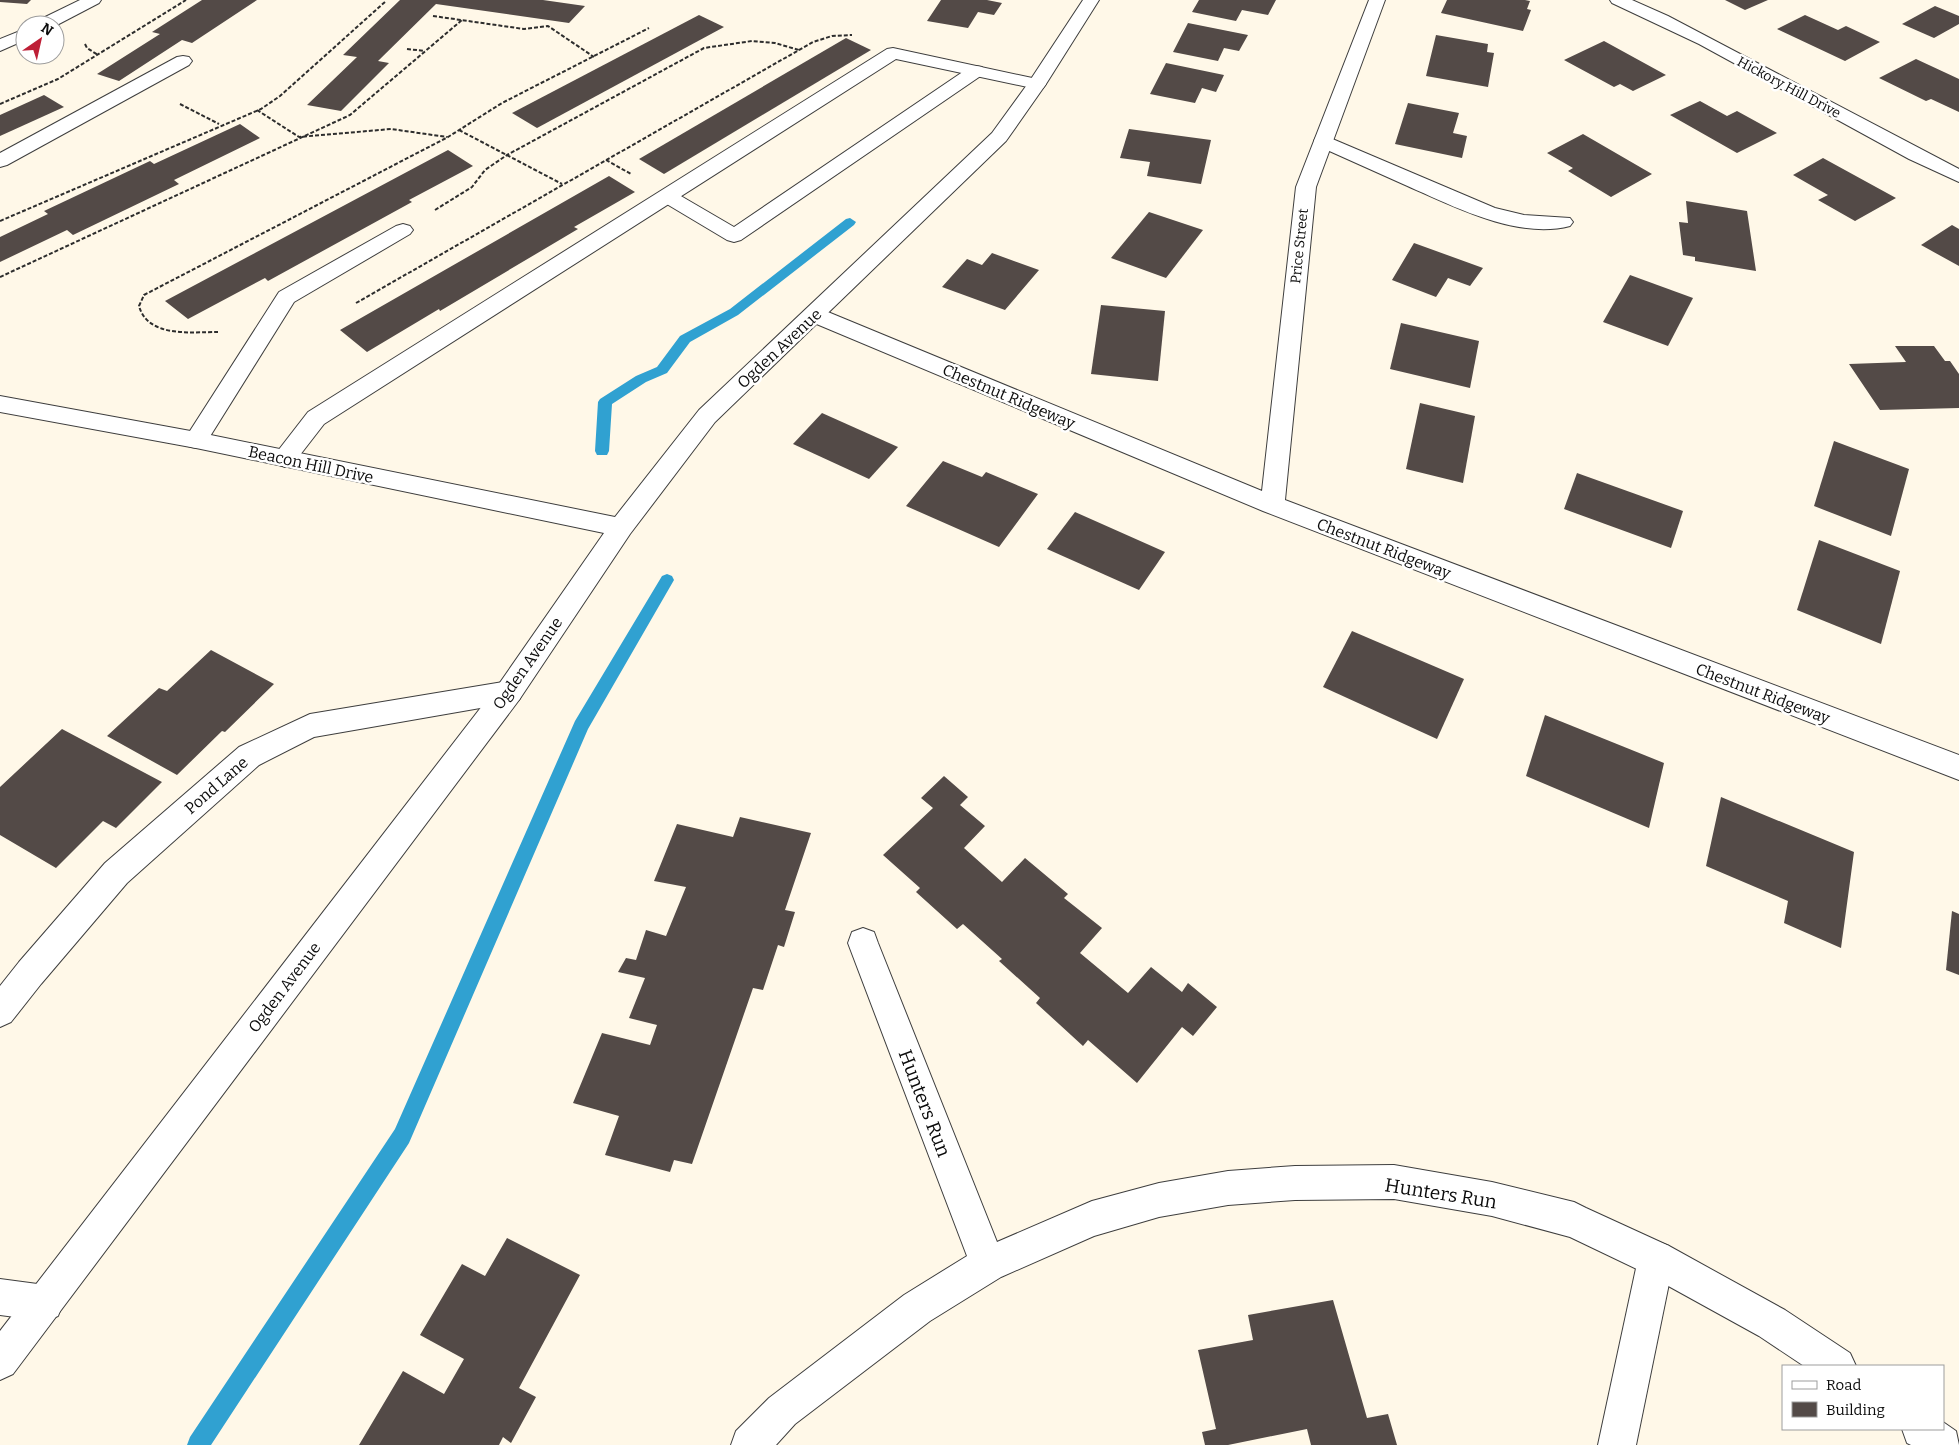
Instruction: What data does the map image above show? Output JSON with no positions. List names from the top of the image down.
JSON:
{
  "streets": {
    "street": [
      "Hickory Hill Drive",
      "Price Street",
      "Ogden Avenue",
      "Chestnut Ridgeway",
      "Beacon Hill Drive",
      "Pond Lane",
      "Hunters Run"
    ]
  },
  "crossings": [
    ["Price Street", "Chestnut Ridgeway"],
    ["Ogden Avenue", "Chestnut Ridgeway"],
    ["Ogden Avenue", "Beacon Hill Drive"],
    ["Ogden Avenue", "Pond Lane"]
  ],
  "legend": ["Road", "Building"],
  "north": "top right"
}
